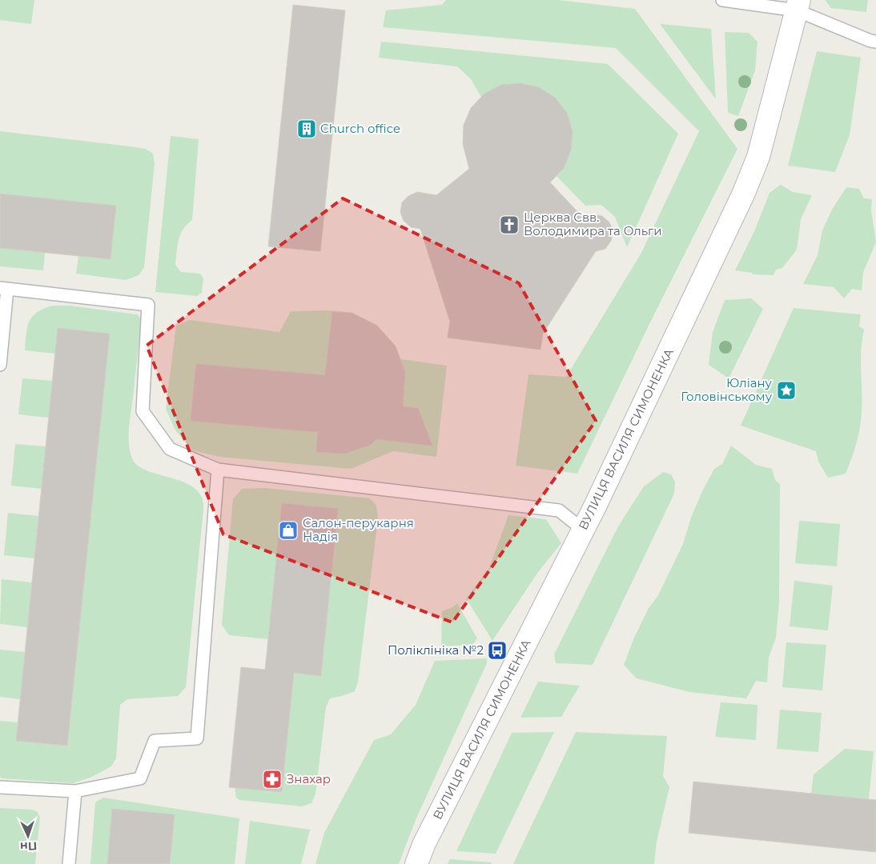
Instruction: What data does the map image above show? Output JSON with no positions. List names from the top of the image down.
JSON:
{
  "streets": {
    "street": ["ВУЛИЦЯ ВАСИЛЯ СИМОНЕНКА"]
  },
  "places": {
    "building": ["Church office"],
    "church": ["Церква Свв. Володимира та Ольги"],
    "place": ["Юліану Головінському"],
    "shop": ["Салон-перукарня Надія"],
    "bus stop": ["Поліклініка №2"],
    "pharmacy": ["Знахар"]
  },
  "north": "bottom"
}
